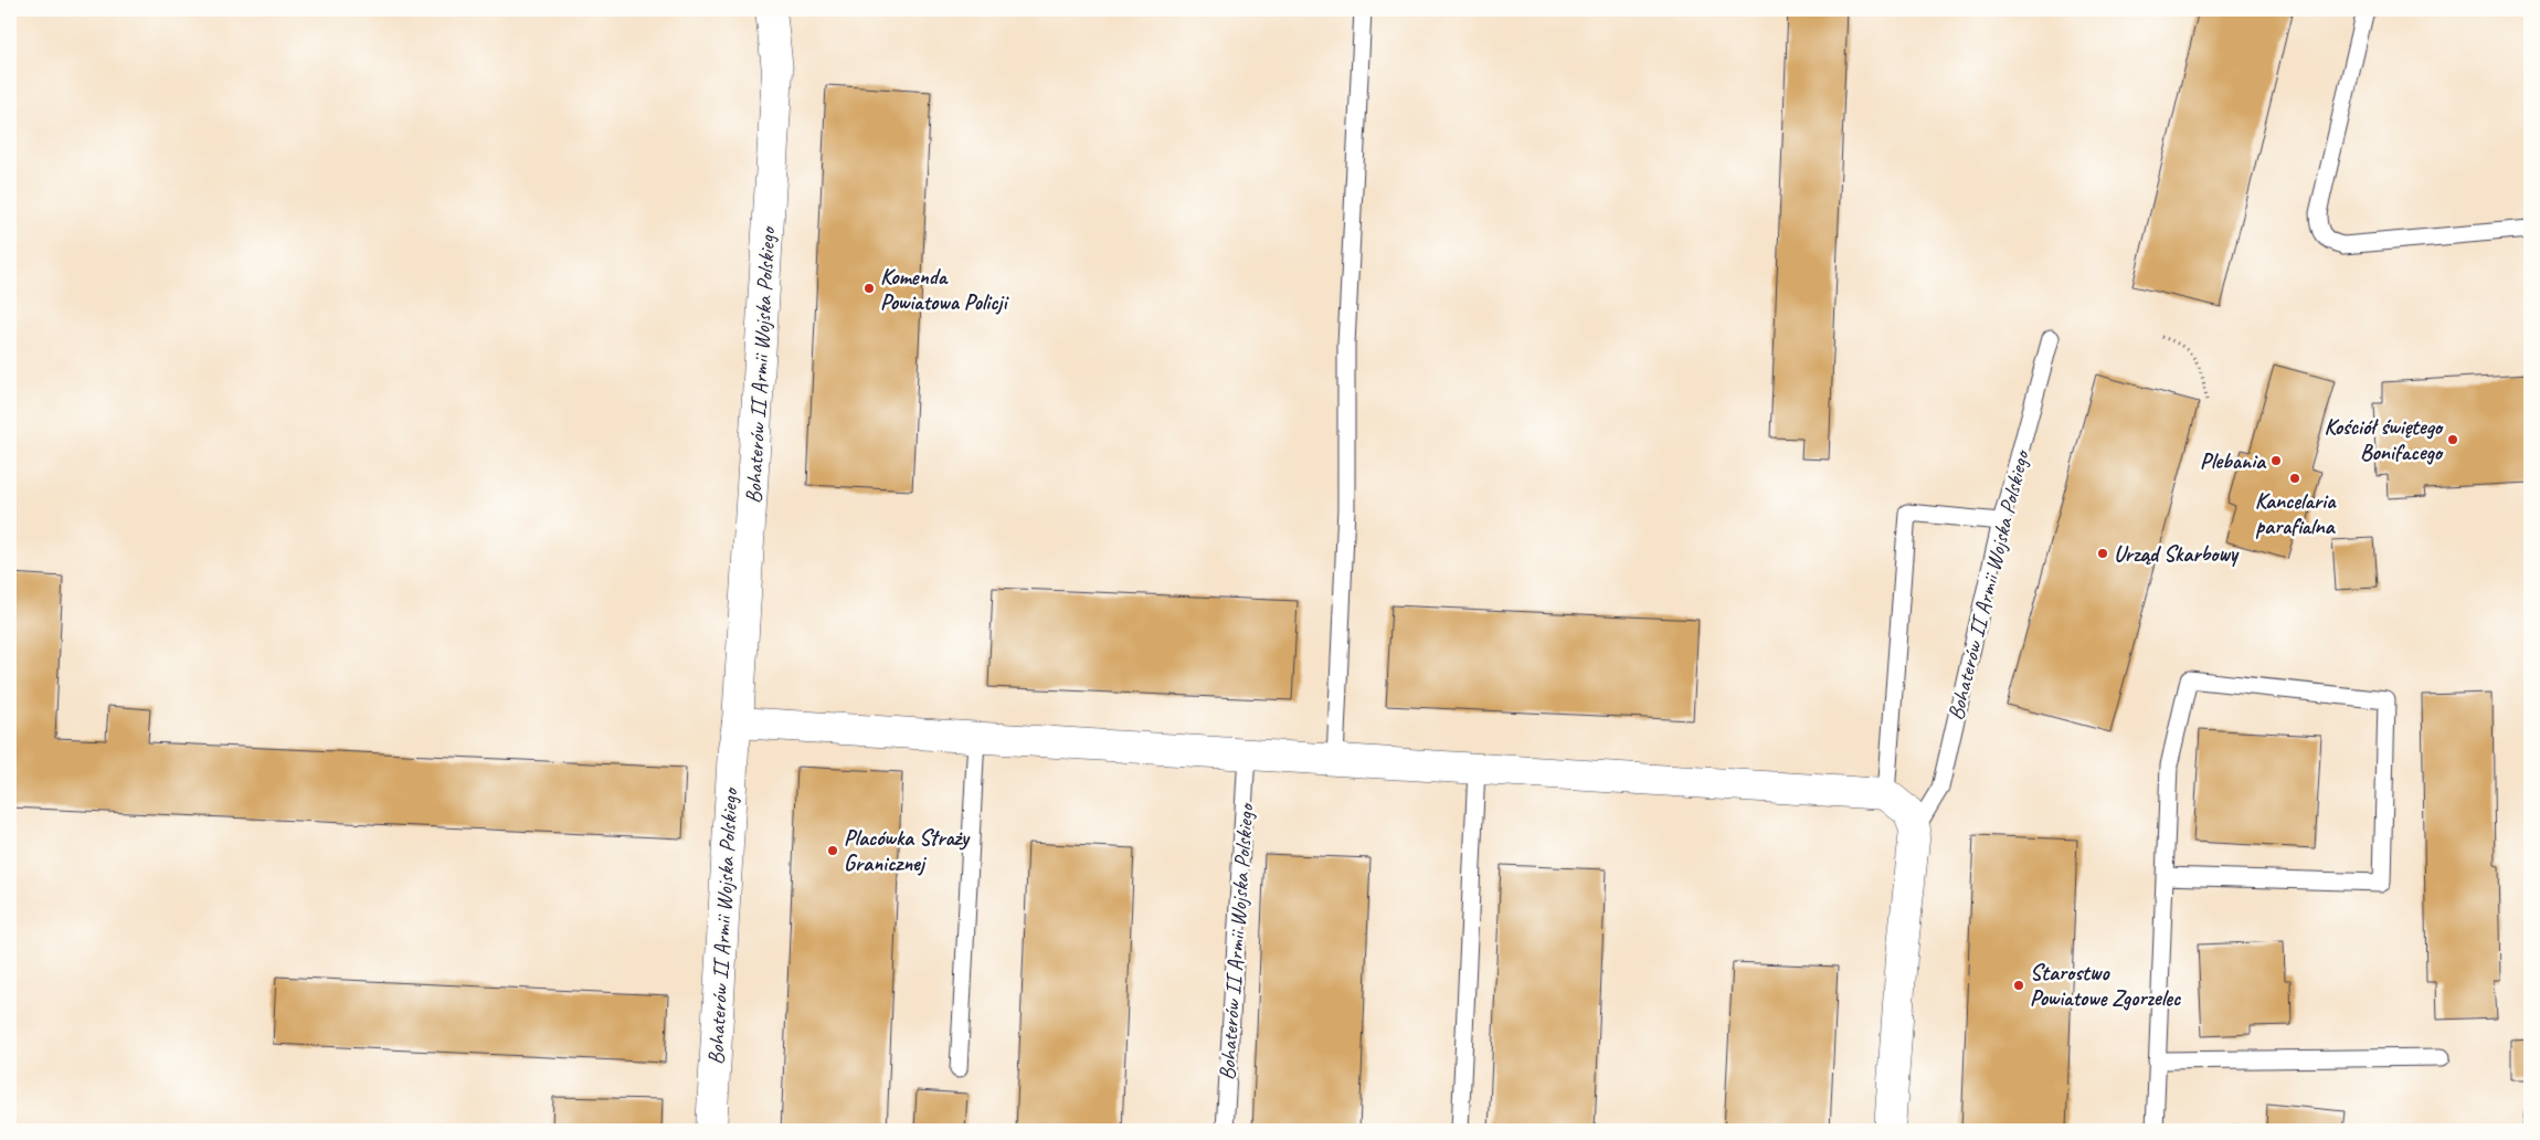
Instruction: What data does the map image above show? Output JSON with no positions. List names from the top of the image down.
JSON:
{
  "streets": {
    "street": ["Bohaterów II Armii Wojska Polskiego"]
  },
  "places": [
    "Komenda Powiatowa Policji",
    "Kościół świętego Bonifacego",
    "Plebania",
    "Kancelaria parafialna",
    "Urząd Skarbowy",
    "Placówka Straży Granicznej",
    "Starostwo Powiatowe Zgorzelec"
  ]
}
